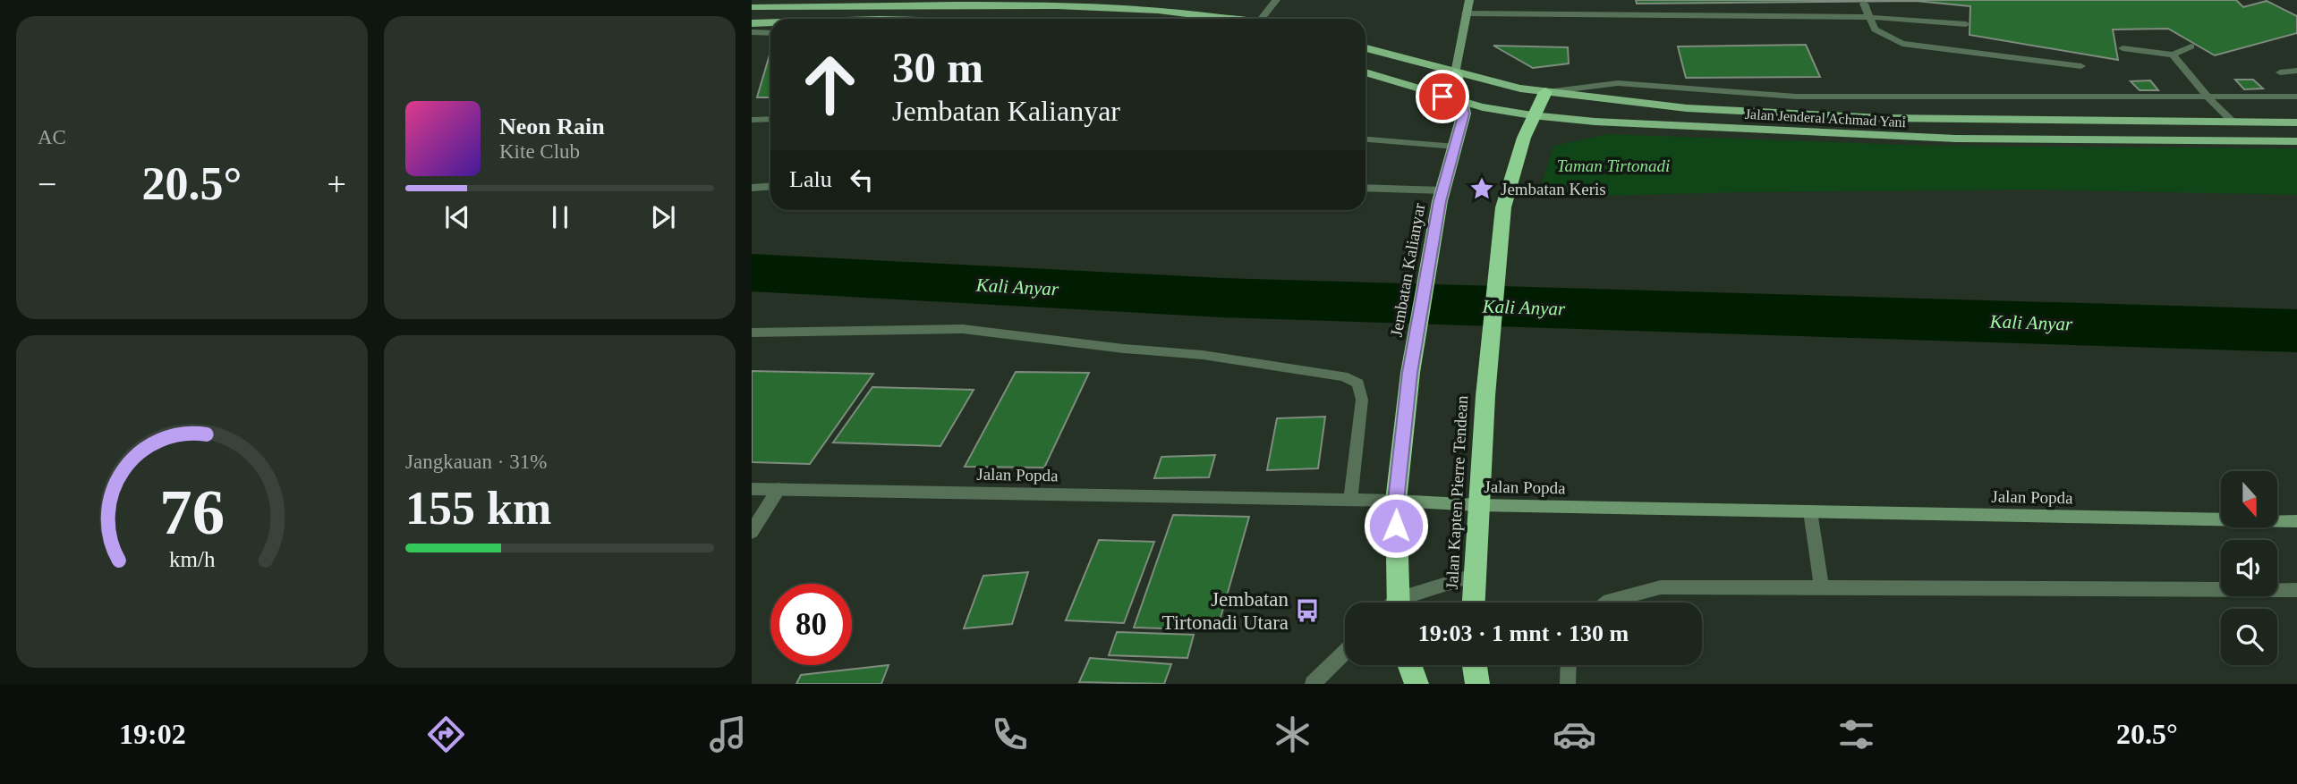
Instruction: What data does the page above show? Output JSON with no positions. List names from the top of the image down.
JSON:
{
  "streets": {
    "highway": ["Jembatan Kalianyar", "Jalan Kapten Pierre Tendean"],
    "main road": ["Jalan Jenderal Achmad Yani", "Jalan Popda"]
  },
  "crossings": [
    ["Jalan Jenderal Achmad Yani", "Jembatan Kalianyar"],
    ["Jalan Jenderal Achmad Yani", "Jalan Kapten Pierre Tendean"],
    ["Jembatan Kalianyar", "Jalan Popda"],
    ["Jalan Popda", "Jalan Kapten Pierre Tendean"]
  ],
  "water": ["Kali Anyar"],
  "parks": ["Taman Tirtonadi"],
  "places": {
    "place": ["Jembatan Keris"],
    "bus stop": ["Jembatan Tirtonadi Utara"]
  },
  "north": "bottom",
  "page": {
    "tile": [
      "AC",
      ["Jangkauan · 31%", "155 km"]
    ],
    "turn": ["30 m", "Jembatan Kalianyar"],
    "song": ["Neon Rain", "Kite Club"],
    "then": "Lalu",
    "heat": ["−", "20.5°", "+"],
    "limit": "80",
    "trip": "19:03 · 1 mnt · 130 m",
    "tabs": ["19:02", "20.5°"],
    "gauge": ["76", "km/h"]
  }
}
